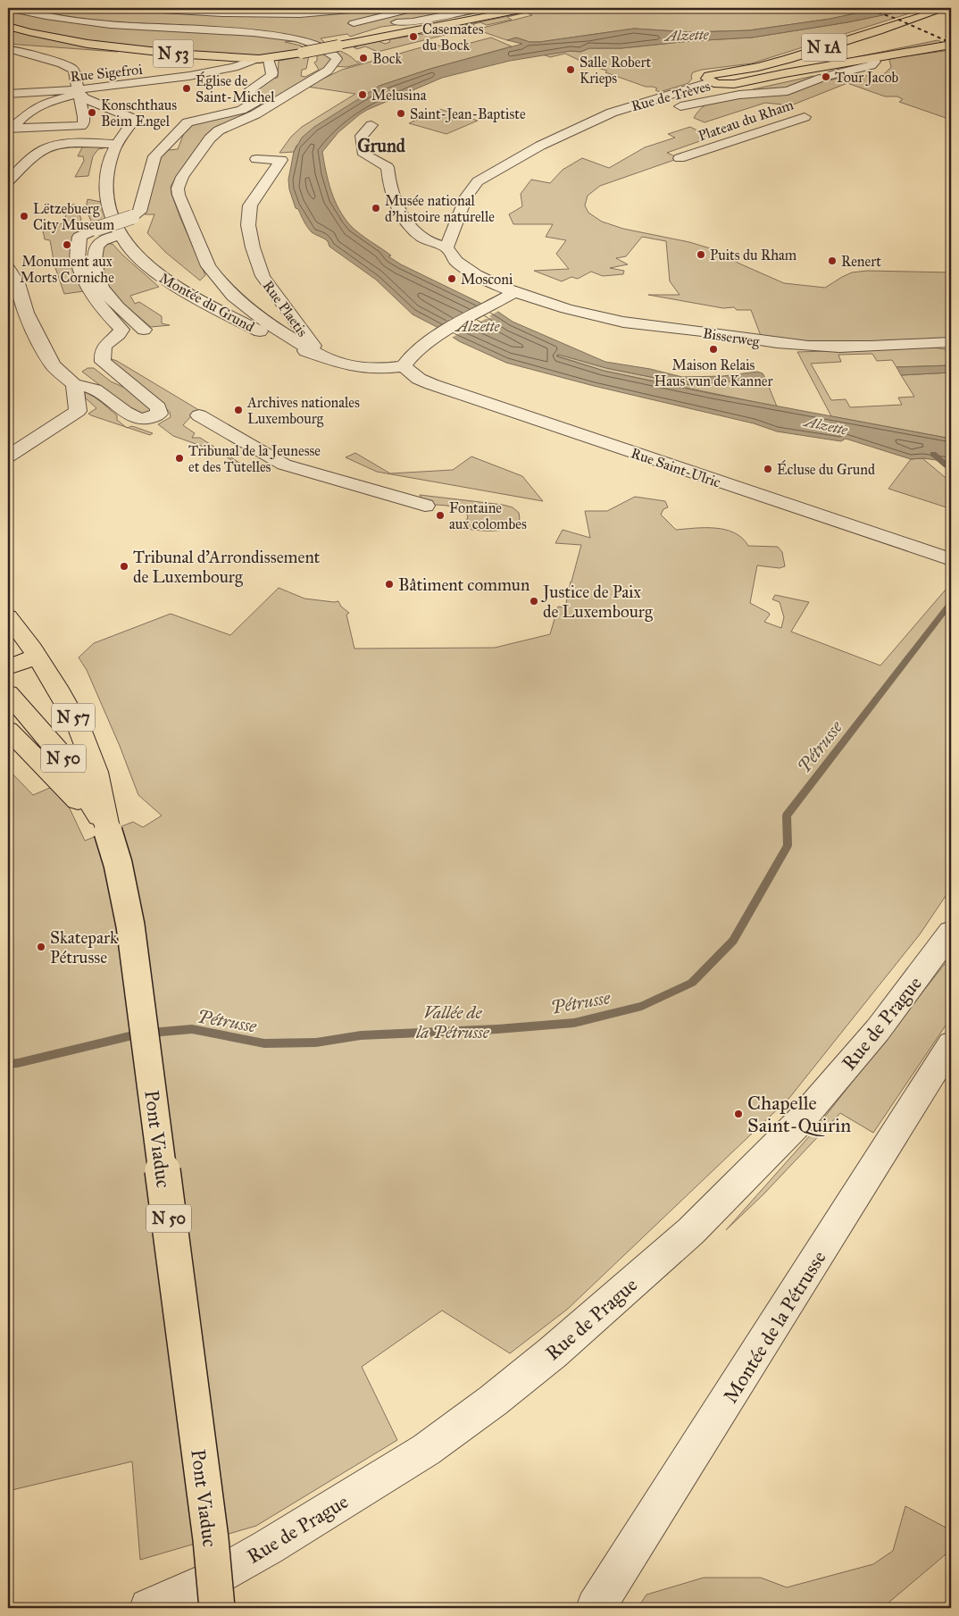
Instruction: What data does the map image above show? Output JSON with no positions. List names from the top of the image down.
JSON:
{
  "streets": {
    "main road": [
      "N 1A",
      "N 53",
      "Rue de Trèves",
      "N 57",
      "N 50",
      "Pont Viaduc"
    ],
    "street": [
      "Rue Sigefroi",
      "Plateau du Rham",
      "Montée du Grund",
      "Rue Plaetis",
      "Bisserweg",
      "Rue Saint-Ulric",
      "Rue de Prague",
      "Montée de la Pétrusse"
    ]
  },
  "crossings": [
    ["N 1A", "Rue de Trèves"],
    ["N 53", "Rue Sigefroi"],
    ["Rue Sigefroi", "Montée du Grund"],
    ["Rue de Trèves", "Bisserweg"],
    ["Montée du Grund", "Rue Plaetis"],
    ["Montée du Grund", "Rue Saint-Ulric"],
    ["N 57", "N 50"],
    ["N 57", "Pont Viaduc"],
    ["N 50", "Pont Viaduc"]
  ],
  "districts": ["Grund"],
  "water": ["Alzette", "Pétrusse"],
  "parks": ["Vallée de la Pétrusse"],
  "places": [
    "Casemates du Bock",
    "Bock",
    "Salle Robert Krieps",
    "Tour Jacob",
    "Église de Saint-Michel",
    "Melusina",
    "Konschthaus Beim Engel",
    "Saint-Jean-Baptiste",
    "Musée national d'histoire naturelle",
    "Lëtzebuerg City Museum",
    "Monument aux Morts Corniche",
    "Puits du Rham",
    "Renert",
    "Mosconi",
    "Maison Relais Haus vun de Kanner",
    "Archives nationales Luxembourg",
    "Tribunal de la Jeunesse et des Tutelles",
    "Écluse du Grund",
    "Fontaine aux colombes",
    "Tribunal d'Arrondissement de Luxembourg",
    "Bâtiment commun",
    "Justice de Paix de Luxembourg",
    "Skatepark Pétrusse",
    "Chapelle Saint-Quirin"
  ]
}
